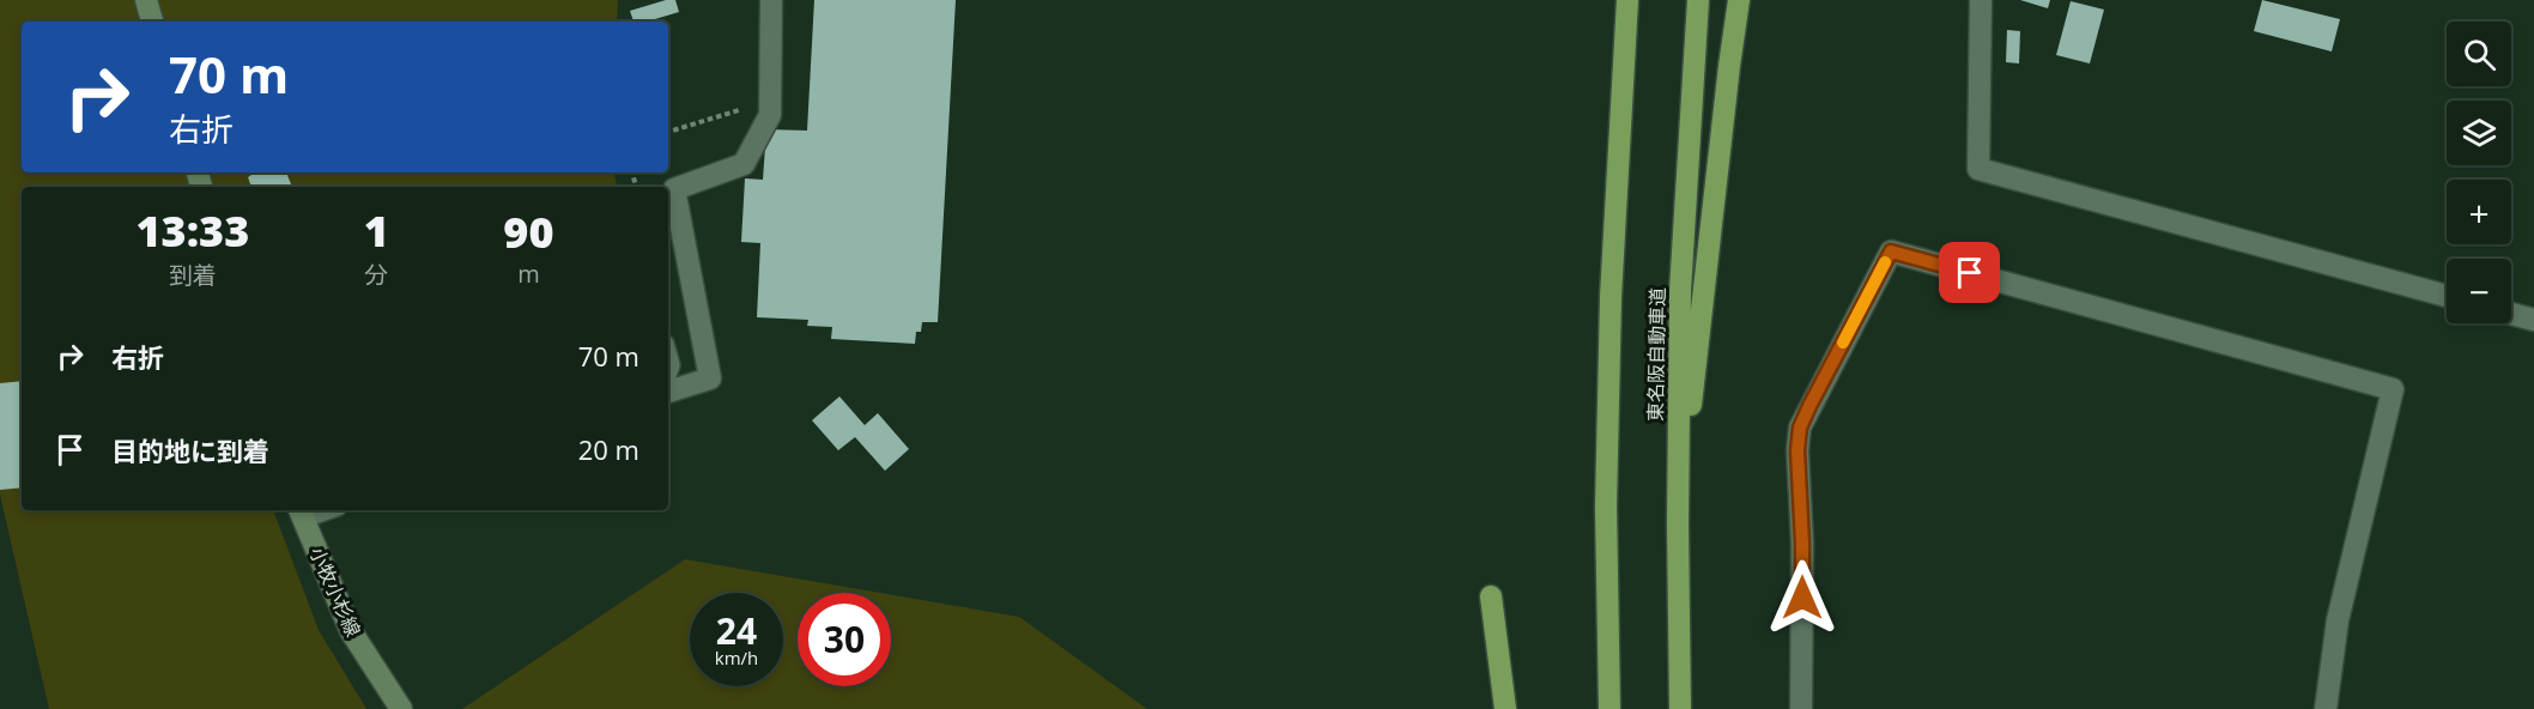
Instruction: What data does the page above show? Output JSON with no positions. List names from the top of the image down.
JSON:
{
  "streets": {
    "highway": ["東名阪自動車道"],
    "main road": ["小牧小杉線"]
  },
  "page": {
    "map_buttons": ["+", "−"],
    "turn": ["70 m", "右折"],
    "eta": [
      "13:33",
      "到着",
      "1",
      "分",
      "90",
      "m"
    ],
    "list": [
      {
        "name": "右折",
        "value": "70 m"
      },
      {
        "name": "目的地に到着",
        "value": "20 m"
      }
    ],
    "speed": "24 km/h",
    "limit": "30"
  }
}
